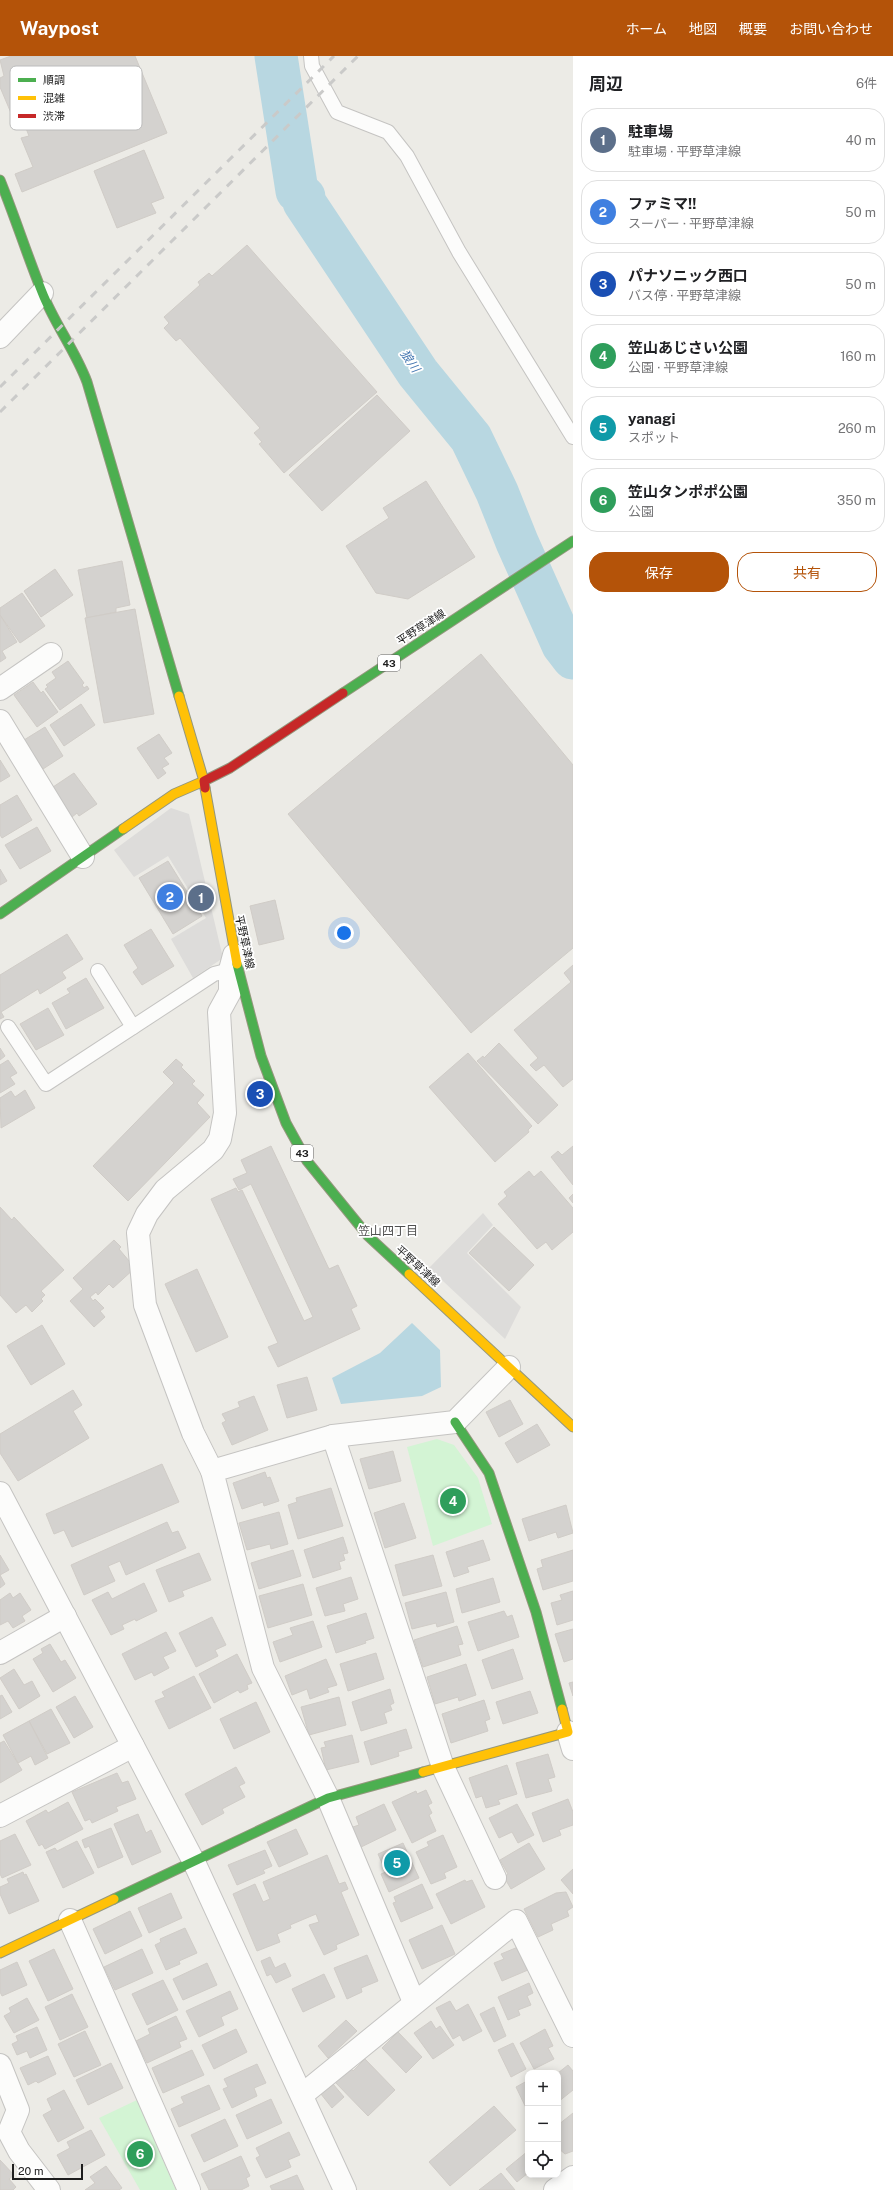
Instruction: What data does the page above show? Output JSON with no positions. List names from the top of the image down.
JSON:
{
  "streets": {
    "street": ["平野草津線", "43"]
  },
  "districts": ["笠山四丁目"],
  "water": ["狼川"],
  "legend": ["順調", "混雑", "渋滞"],
  "scale_bar": "20 m",
  "page": {
    "header": "Waypost",
    "nav": [
      "ホーム",
      "地図",
      "概要",
      "お問い合わせ"
    ],
    "heading": ["周辺", "6件"],
    "list": [
      {
        "mark": "1",
        "name": "駐車場",
        "note": "駐車場 · 平野草津線",
        "value": "40 m"
      },
      {
        "mark": "2",
        "name": "ファミマ!!",
        "note": "スーパー · 平野草津線",
        "value": "50 m"
      },
      {
        "mark": "3",
        "name": "パナソニック西口",
        "note": "バス停 · 平野草津線",
        "value": "50 m"
      },
      {
        "mark": "4",
        "name": "笠山あじさい公園",
        "note": "公園 · 平野草津線",
        "value": "160 m"
      },
      {
        "mark": "5",
        "name": "yanagi",
        "note": "スポット",
        "value": "260 m"
      },
      {
        "mark": "6",
        "name": "笠山タンポポ公園",
        "note": "公園",
        "value": "350 m"
      }
    ],
    "buttons": ["保存", "共有"],
    "pins": [
      "2",
      "1",
      "3",
      "4",
      "5",
      "6"
    ],
    "map_buttons": ["+", "−"],
    "scale": "20 m"
  }
}
